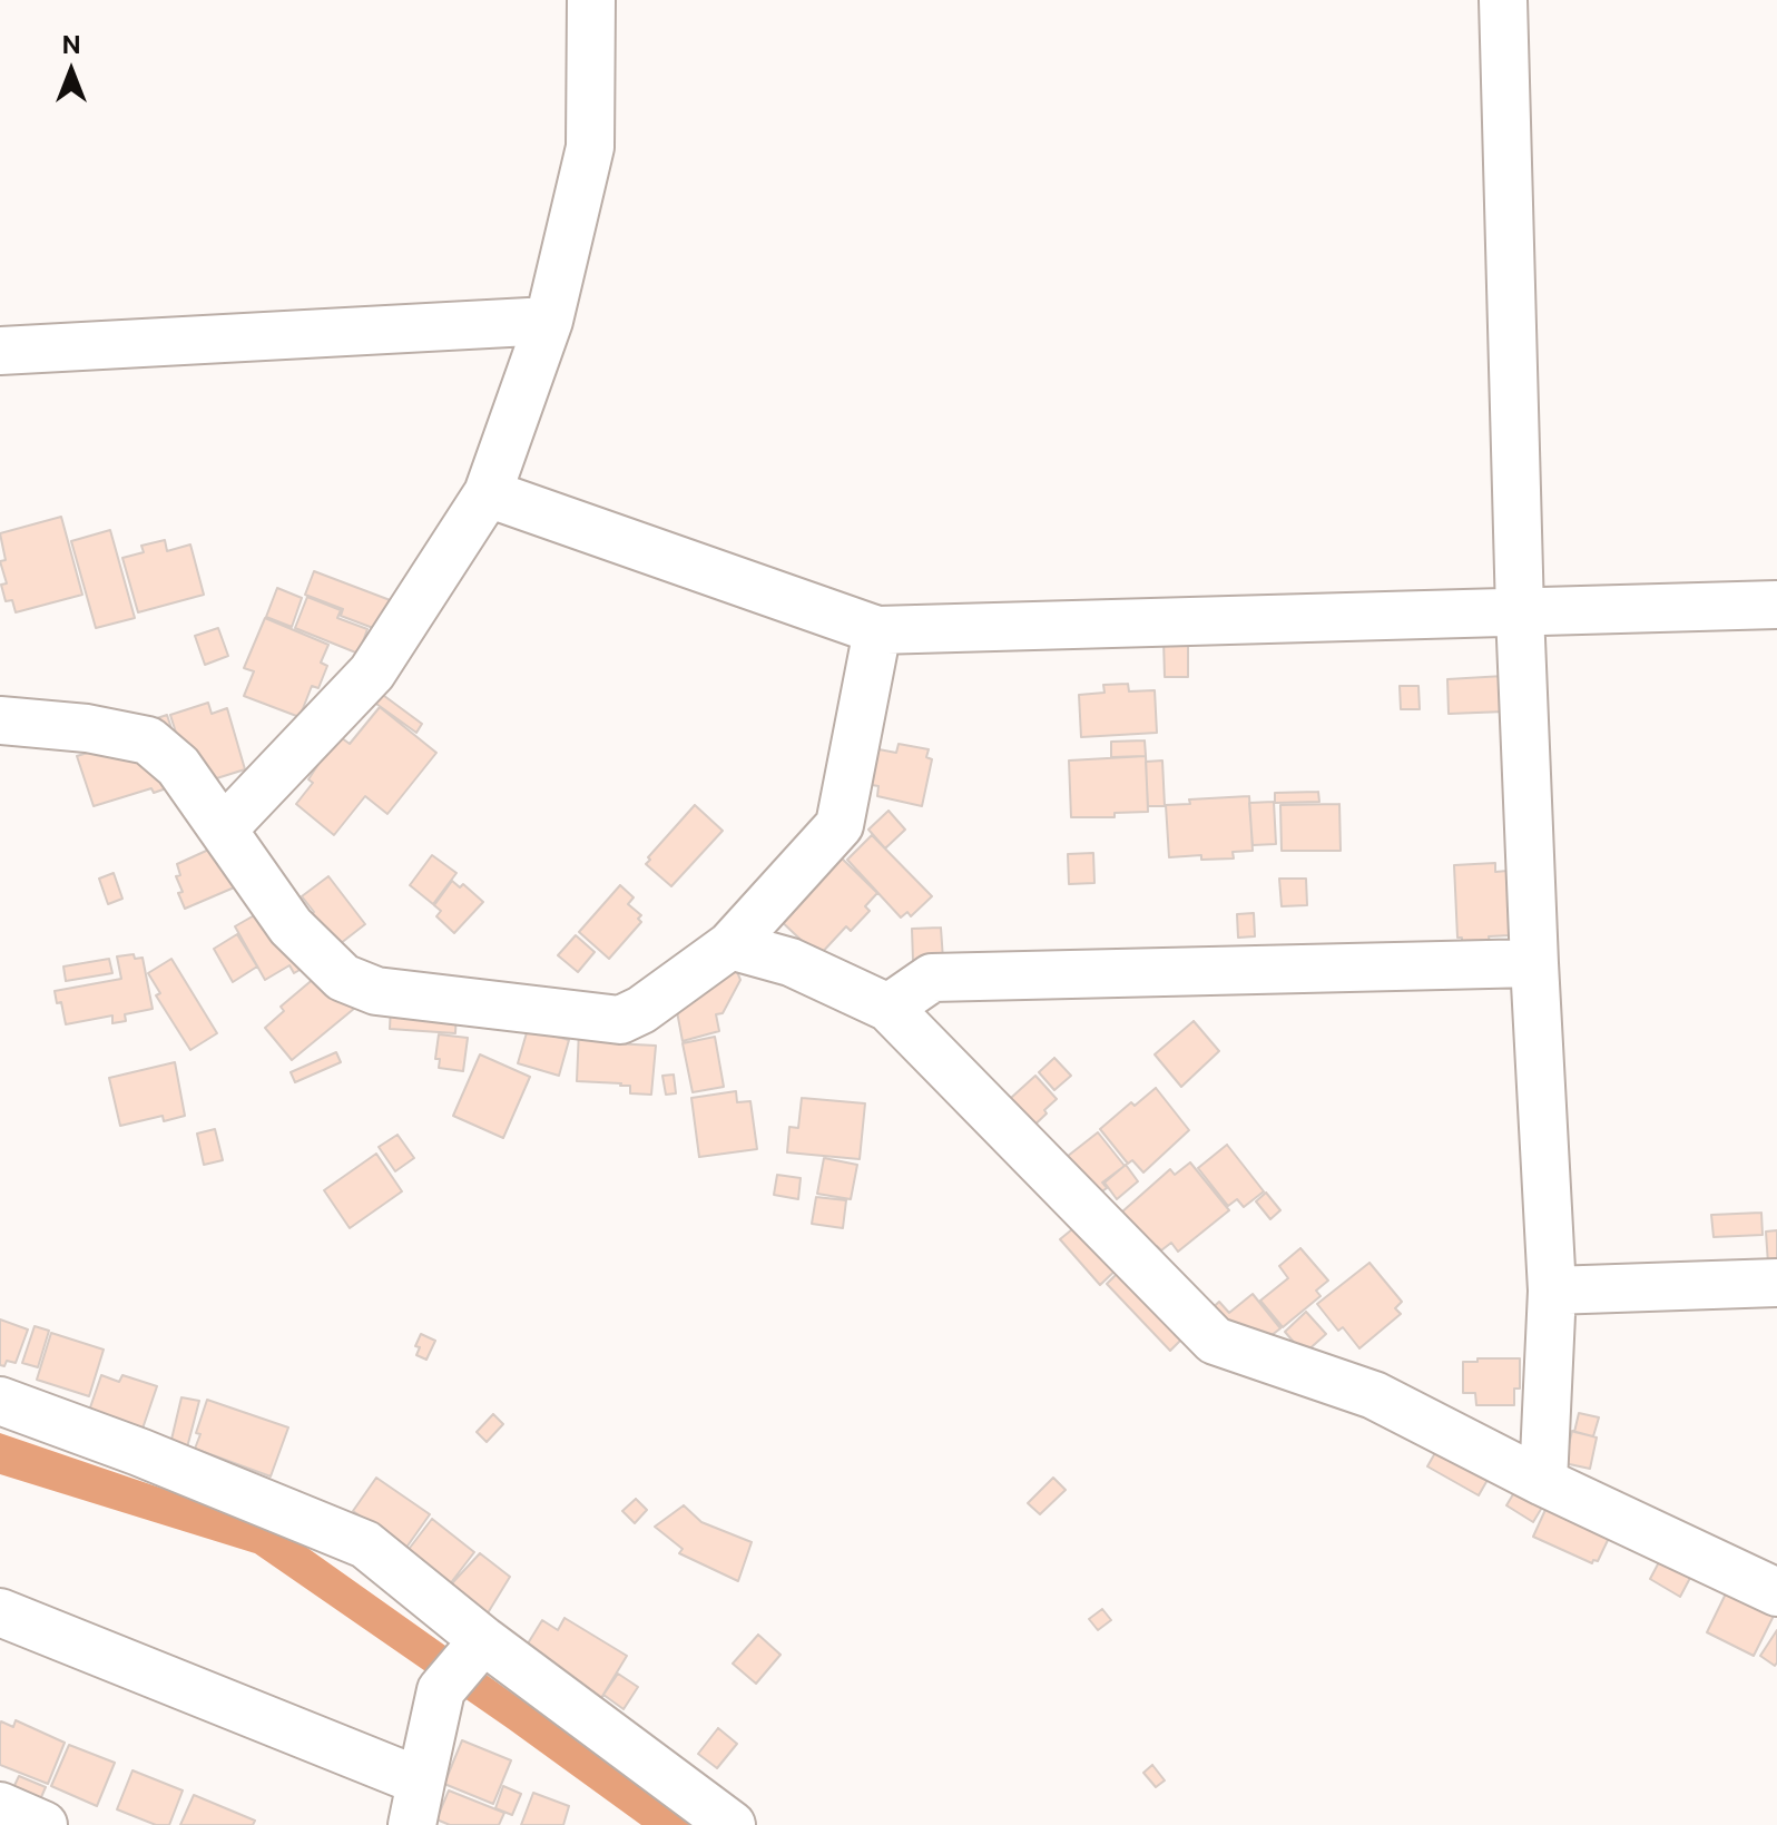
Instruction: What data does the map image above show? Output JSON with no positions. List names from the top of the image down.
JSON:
{
  "north": "top"
}
